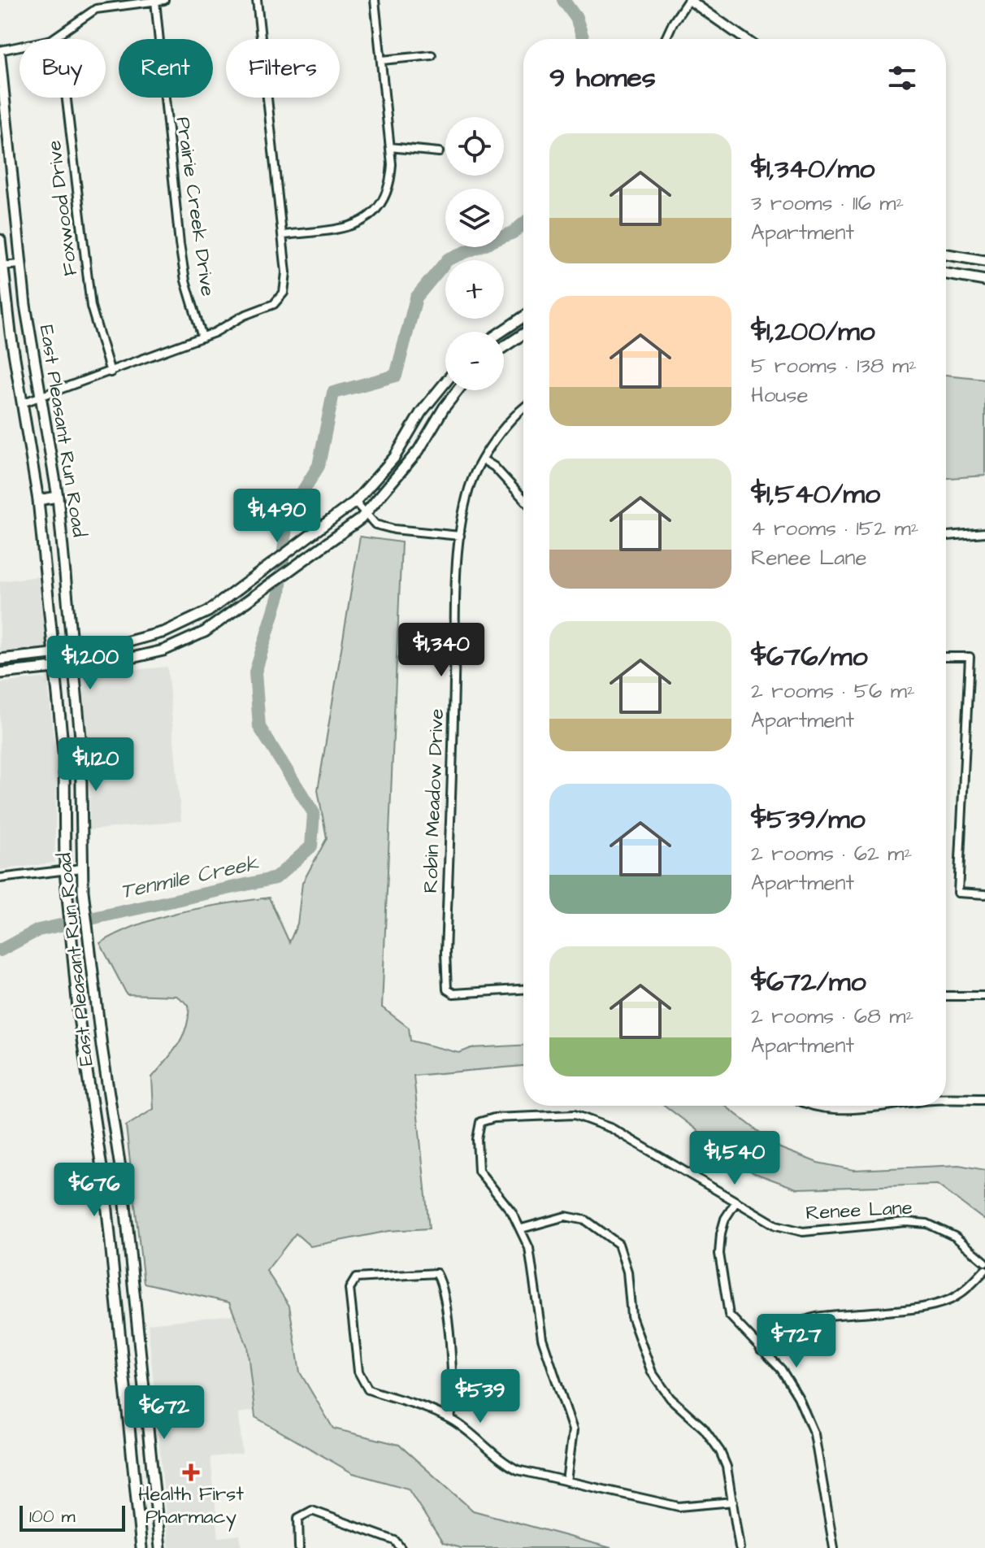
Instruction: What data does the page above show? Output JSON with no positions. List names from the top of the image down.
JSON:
{
  "streets": {
    "main road": ["East Pleasant Run Road"],
    "street": [
      "Prairie Creek Drive",
      "Foxwood Drive",
      "Robin Meadow Drive",
      "Renee Lane"
    ]
  },
  "water": ["Tenmile Creek"],
  "places": {
    "health": ["Health First Pharmacy"]
  },
  "scale_bar": "100 m",
  "page": {
    "chip": ["Buy", "Rent", "Filters"],
    "heading": "9 homes",
    "map_buttons": ["+", "−"],
    "list": [
      {
        "name": "$1,340/mo",
        "note": "3 rooms · 116 m² · Apartment"
      },
      {
        "name": "$1,200/mo",
        "note": "5 rooms · 138 m² · House"
      },
      {
        "name": "$1,540/mo",
        "note": "4 rooms · 152 m² · Renee Lane"
      },
      {
        "name": "$676/mo",
        "note": "2 rooms · 56 m² · Apartment"
      },
      {
        "name": "$539/mo",
        "note": "2 rooms · 62 m² · Apartment"
      },
      {
        "name": "$672/mo",
        "note": "2 rooms · 68 m² · Apartment"
      }
    ],
    "price": [
      "$1,490",
      "$1,340",
      "$1,200",
      "$1,120",
      "$1,540",
      "$676",
      "$727",
      "$539",
      "$672"
    ],
    "scale": "100 m"
  }
}
